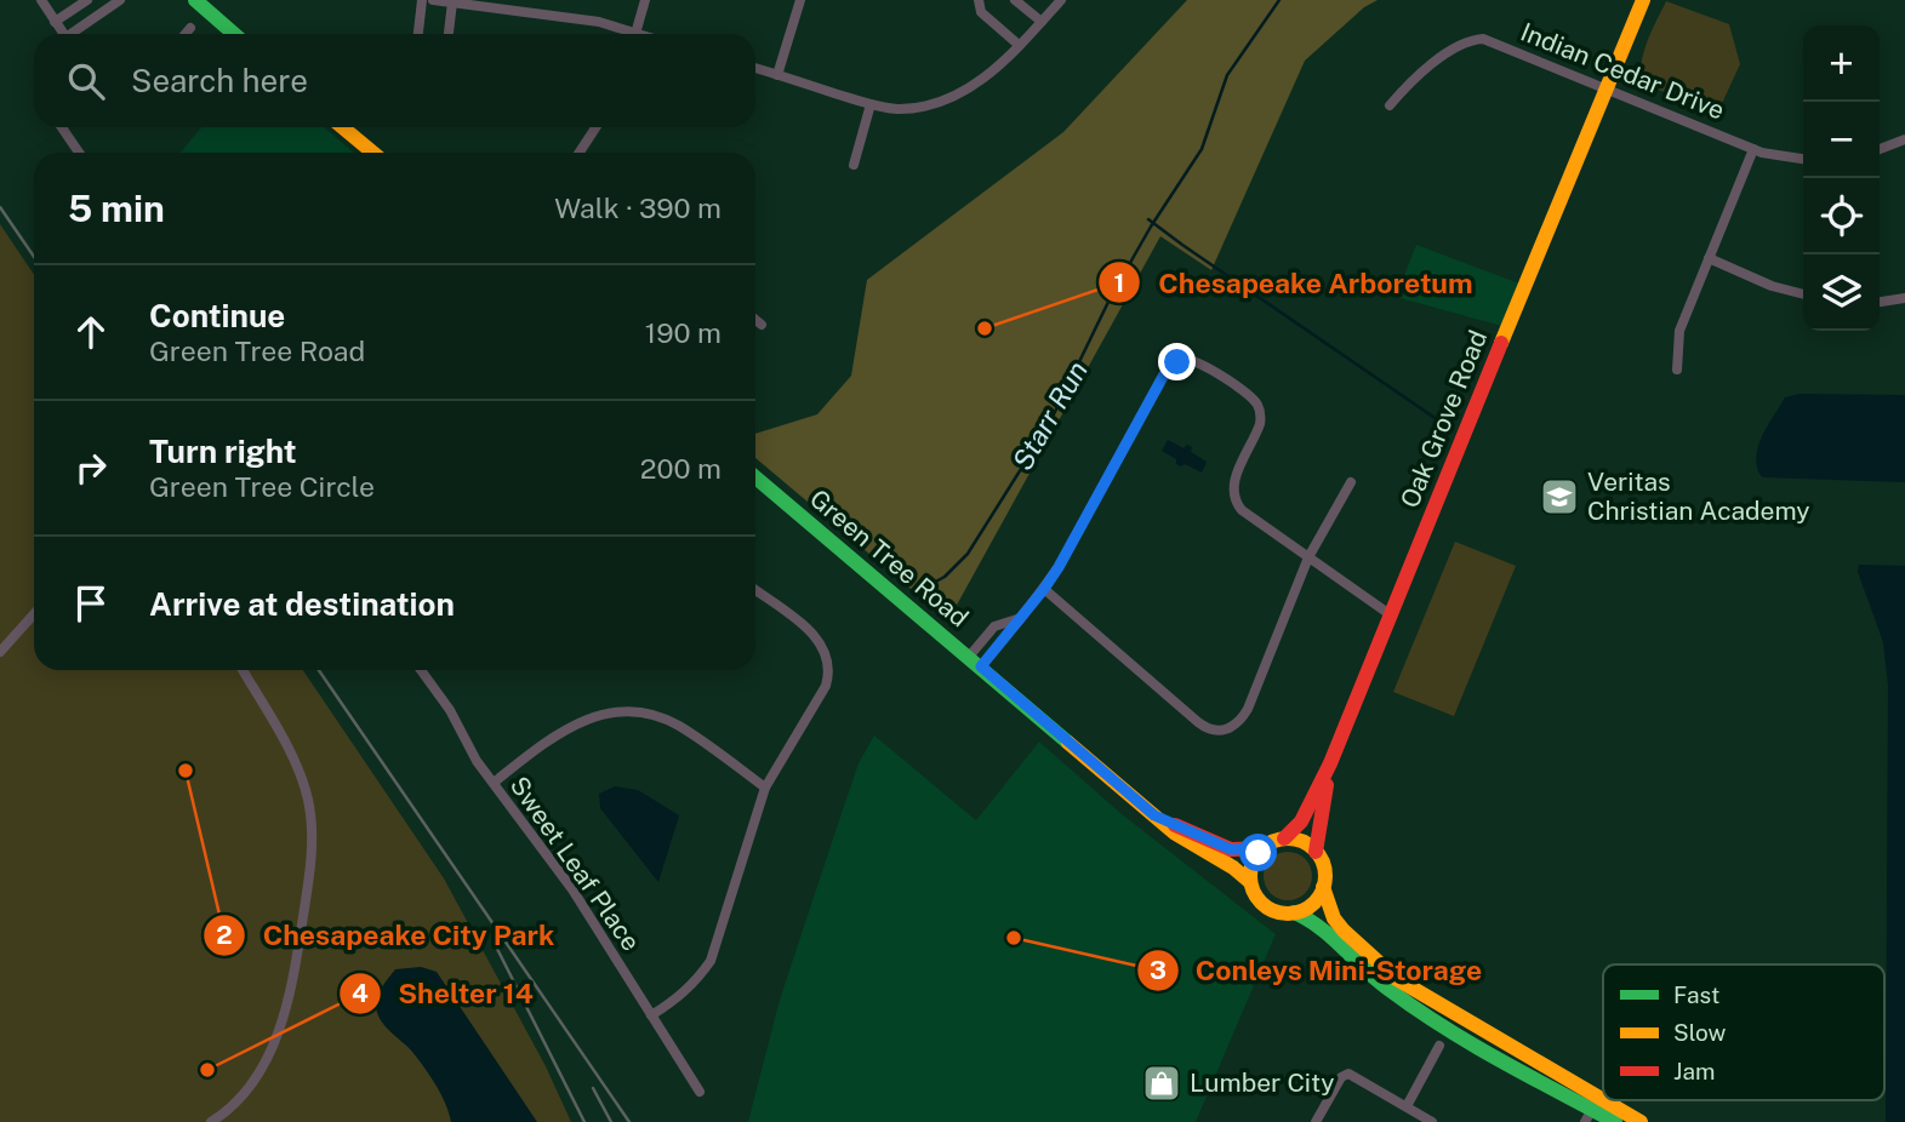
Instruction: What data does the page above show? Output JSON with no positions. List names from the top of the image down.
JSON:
{
  "streets": {
    "street": [
      "Indian Cedar Drive",
      "Oak Grove Road",
      "Green Tree Road",
      "Sweet Leaf Place"
    ]
  },
  "crossings": [
    ["Indian Cedar Drive", "Oak Grove Road"],
    ["Oak Grove Road", "Green Tree Road"]
  ],
  "water": ["Starr Run"],
  "places": {
    "other": [
      "Chesapeake Arboretum",
      "Chesapeake City Park",
      "Conleys Mini-Storage",
      "Shelter 14"
    ],
    "school or university": ["Veritas Christian Academy"],
    "shop": ["Lumber City"]
  },
  "legend": ["Fast", "Slow", "Jam"],
  "page": {
    "map_buttons": ["+", "−"],
    "search": "Search here",
    "heading": ["5 min", "Walk · 390 m"],
    "list": [
      ["Continue", "Green Tree Road", "190 m"],
      ["Turn right", "Green Tree Circle", "200 m"],
      "Arrive at destination"
    ]
  }
}
